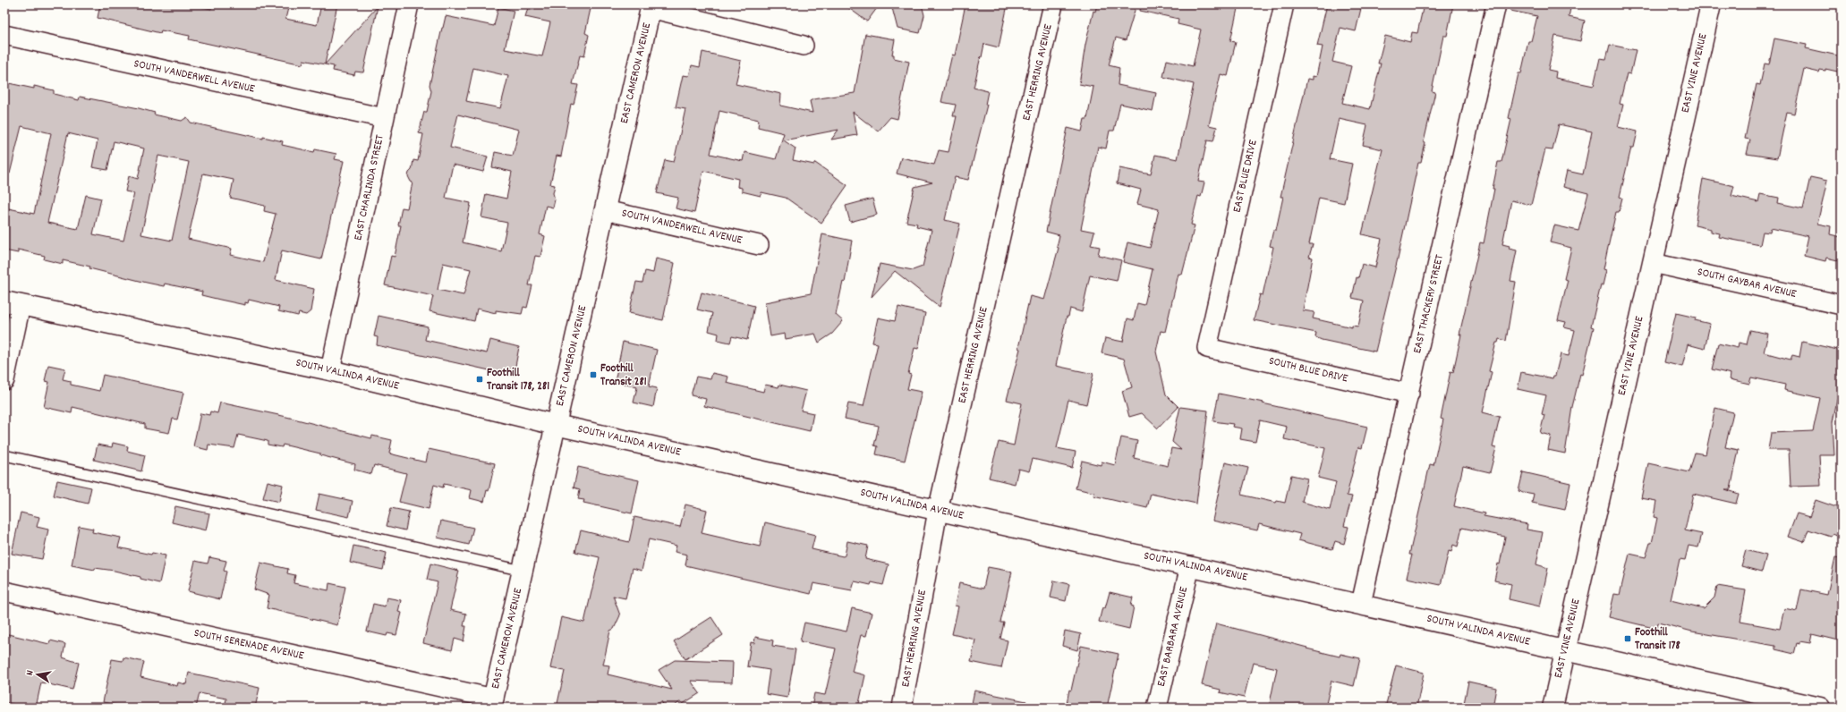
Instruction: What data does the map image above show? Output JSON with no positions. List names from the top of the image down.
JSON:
{
  "streets": {
    "main road": ["EAST CAMERON AVENUE", "EAST VINE AVENUE", "SOUTH VALINDA AVENUE"],
    "street": [
      "EAST HERRING AVENUE",
      "SOUTH VANDERWELL AVENUE",
      "EAST BLUE DRIVE",
      "EAST CHARLINDA STREET",
      "SOUTH GAYBAR AVENUE",
      "EAST THACKERY STREET",
      "SOUTH BLUE DRIVE",
      "EAST BARBARA AVENUE",
      "SOUTH SERENADE AVENUE"
    ]
  },
  "crossings": [
    ["EAST HERRING AVENUE", "SOUTH VALINDA AVENUE"],
    ["EAST CAMERON AVENUE", "SOUTH VANDERWELL AVENUE"],
    ["EAST CAMERON AVENUE", "SOUTH VALINDA AVENUE"],
    ["EAST CAMERON AVENUE", "SOUTH SERENADE AVENUE"],
    ["EAST VINE AVENUE", "SOUTH GAYBAR AVENUE"],
    ["EAST VINE AVENUE", "SOUTH VALINDA AVENUE"],
    ["SOUTH VANDERWELL AVENUE", "EAST CHARLINDA STREET"],
    ["EAST BLUE DRIVE", "SOUTH BLUE DRIVE"],
    ["EAST CHARLINDA STREET", "SOUTH VALINDA AVENUE"],
    ["EAST THACKERY STREET", "SOUTH BLUE DRIVE"],
    ["EAST THACKERY STREET", "SOUTH VALINDA AVENUE"],
    ["SOUTH VALINDA AVENUE", "EAST BARBARA AVENUE"]
  ],
  "places": {
    "transit": ["Foothill Transit 281", "Foothill Transit 178, 281", "Foothill Transit 178"]
  },
  "north": "left"
}
